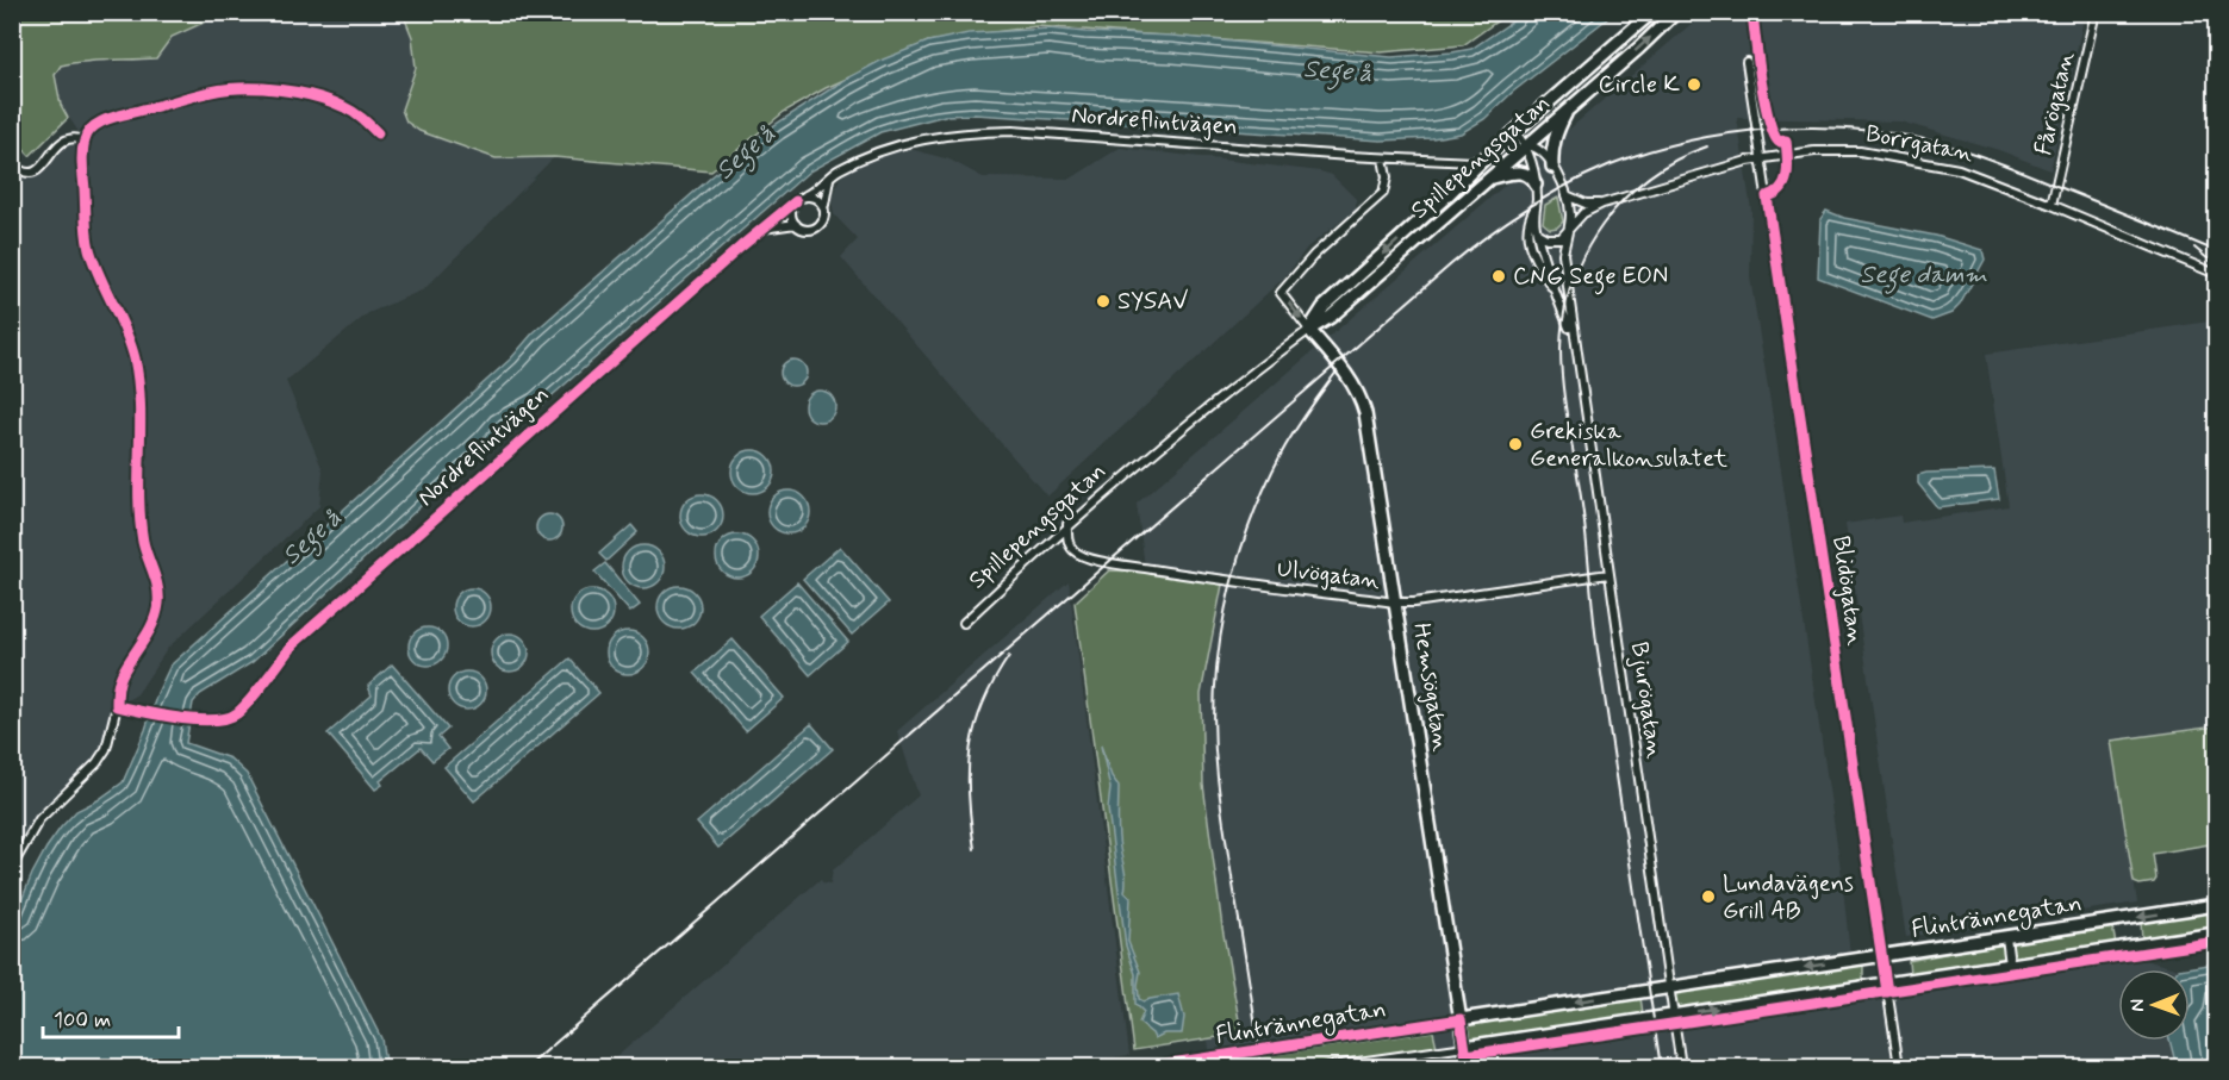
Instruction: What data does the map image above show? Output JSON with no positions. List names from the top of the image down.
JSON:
{
  "streets": {
    "street": [
      "Fårögatan",
      "Nordreflintvägen",
      "Borrgatan",
      "Spillepengsgatan",
      "Ulvögatan",
      "Blidögatan",
      "Hemsögatan",
      "Bjurögatan",
      "Flintrännegatan"
    ]
  },
  "crossings": [
    ["Fårögatan", "Borrgatan"],
    ["Nordreflintvägen", "Spillepengsgatan"],
    ["Borrgatan", "Blidögatan"],
    ["Borrgatan", "Bjurögatan"],
    ["Spillepengsgatan", "Ulvögatan"],
    ["Spillepengsgatan", "Hemsögatan"],
    ["Spillepengsgatan", "Bjurögatan"],
    ["Ulvögatan", "Hemsögatan"],
    ["Ulvögatan", "Bjurögatan"],
    ["Blidögatan", "Flintrännegatan"],
    ["Hemsögatan", "Flintrännegatan"],
    ["Bjurögatan", "Flintrännegatan"]
  ],
  "water": ["Sege å", "Sege damm"],
  "places": [
    "Circle K",
    "CNG Sege EON",
    "SYSAV",
    "Grekiska Generalkonsulatet",
    "Lundavägens Grill AB"
  ],
  "scale_bar": "100 m",
  "north": "left"
}
